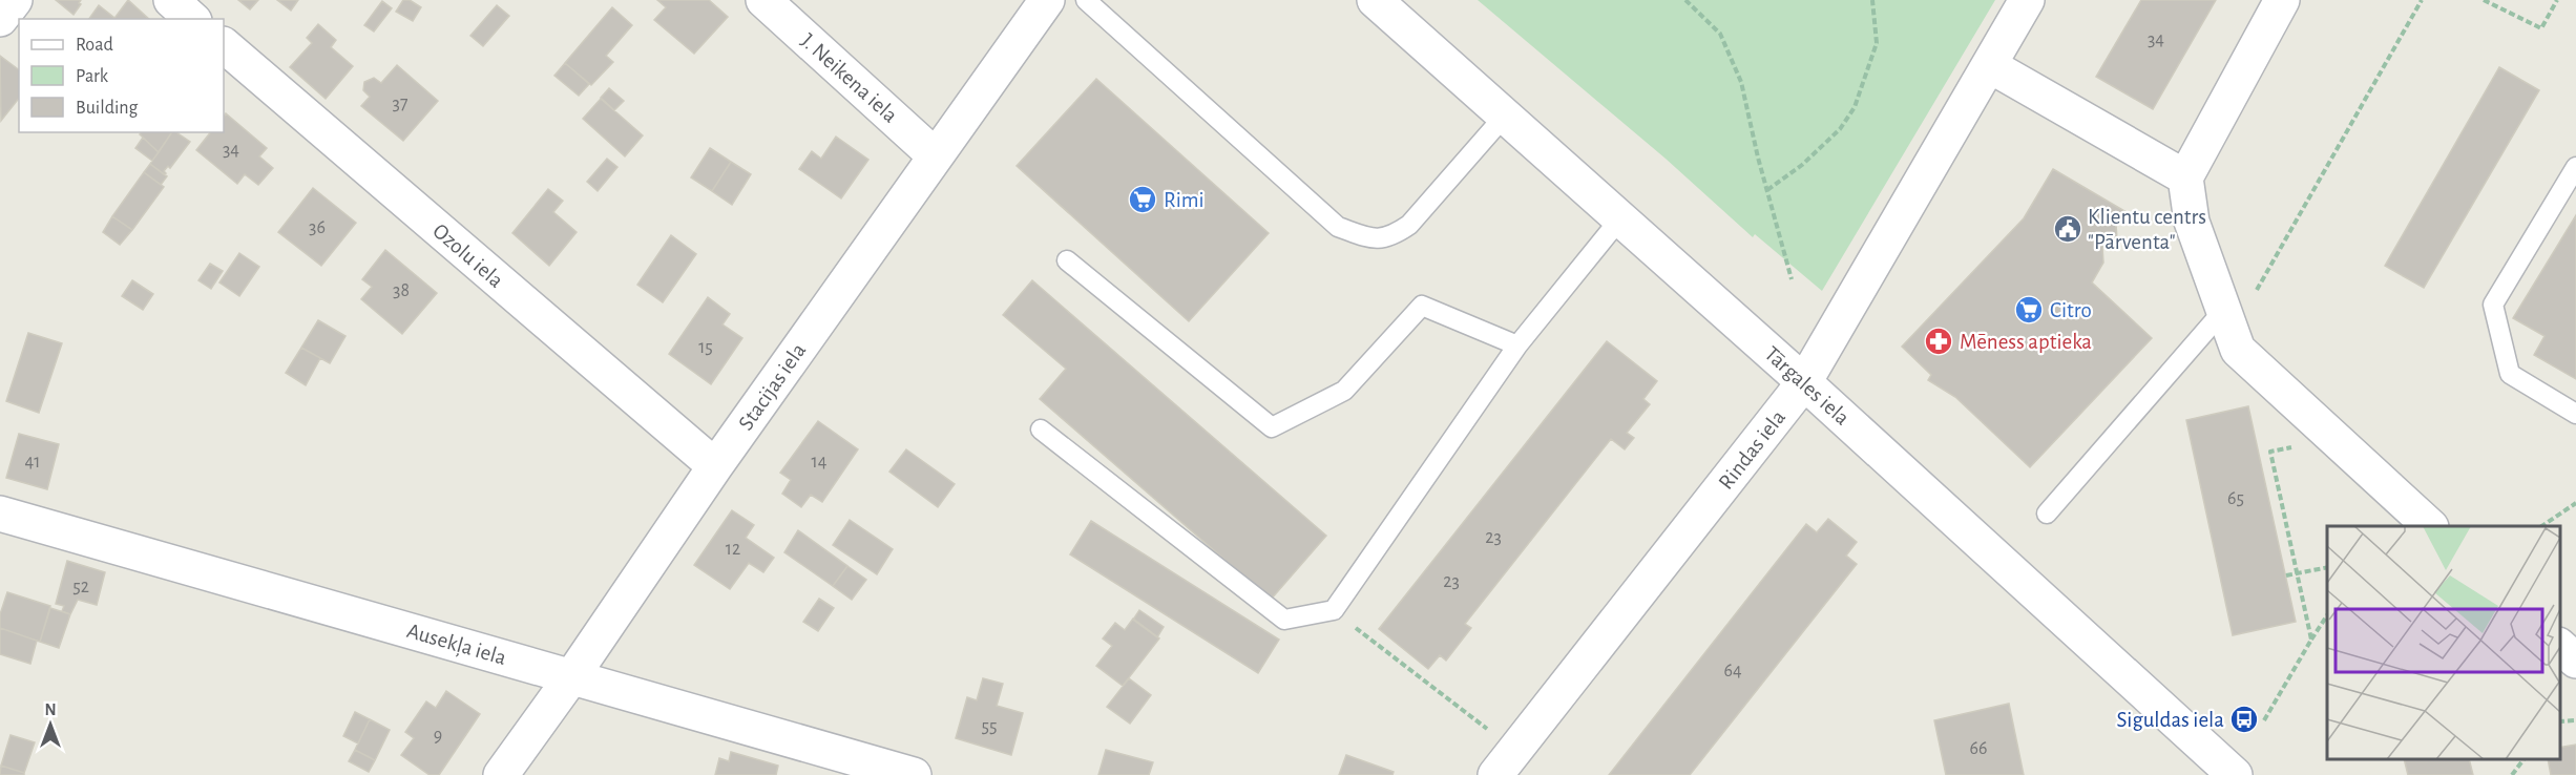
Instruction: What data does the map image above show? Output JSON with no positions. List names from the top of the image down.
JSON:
{
  "streets": {
    "street": [
      "J. Neikena iela",
      "Ozolu iela",
      "Tārgales iela",
      "Stacijas iela",
      "Rindas iela",
      "Ausekļa iela"
    ]
  },
  "crossings": [
    ["J. Neikena iela", "Stacijas iela"],
    ["Ozolu iela", "Stacijas iela"],
    ["Tārgales iela", "Rindas iela"],
    ["Stacijas iela", "Ausekļa iela"]
  ],
  "places": {
    "supermarket": ["Rimi", "Citro"],
    "public building": ["Klientu centrs \"Pārventa\""],
    "pharmacy": ["Mēness aptieka"],
    "bus stop": ["Siguldas iela"]
  },
  "house_numbers": [
    "34",
    "37",
    "34",
    "36",
    "38",
    "15",
    "41",
    "14",
    "65",
    "23",
    "12",
    "23",
    "52",
    "64",
    "55",
    "9",
    "66"
  ],
  "legend": ["Road", "Park", "Building"],
  "north": "top"
}
